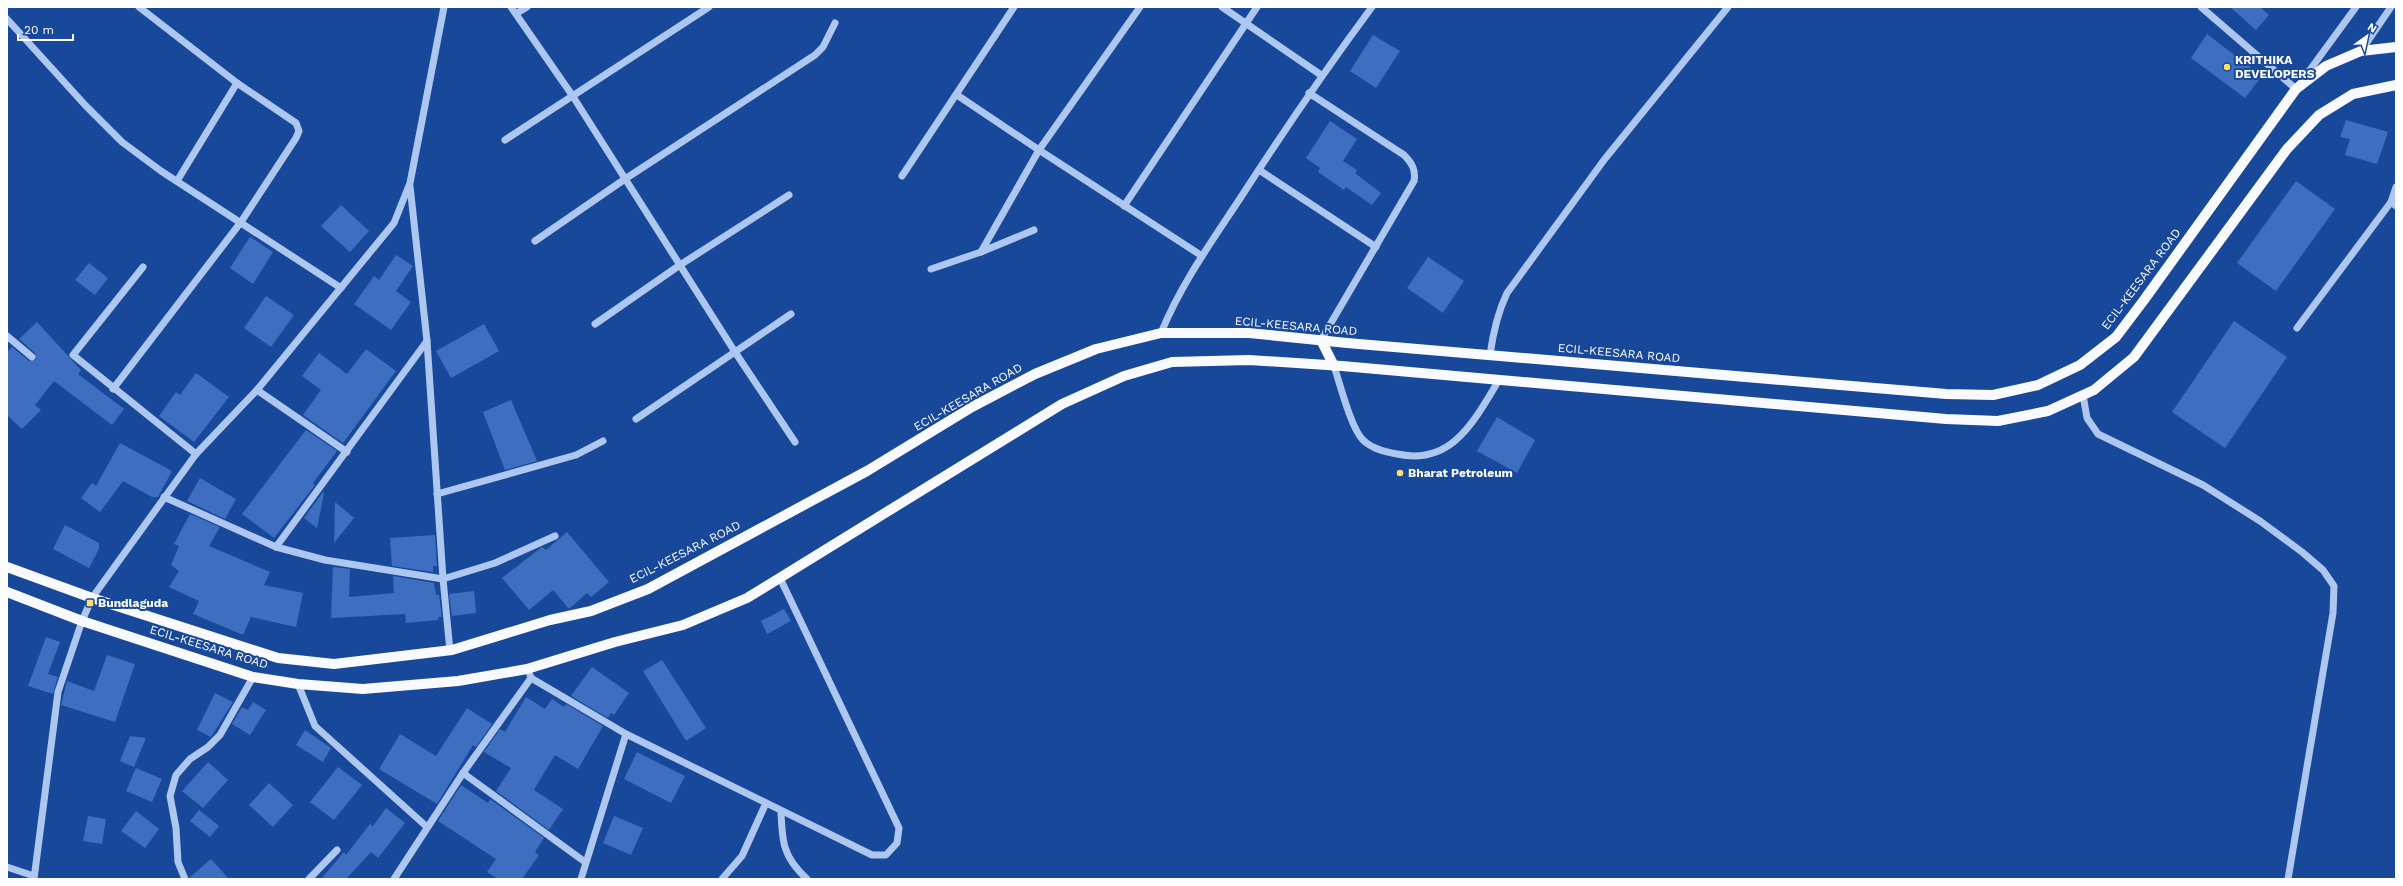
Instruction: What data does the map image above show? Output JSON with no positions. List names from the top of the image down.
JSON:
{
  "streets": {
    "main road": ["ECIL-KEESARA ROAD"]
  },
  "places": {
    "other": ["KRITHIKA DEVELOPERS", "Bharat Petroleum"],
    "transit": ["Bundlaguda"]
  },
  "scale_bar": "20 m",
  "north": "top right"
}
